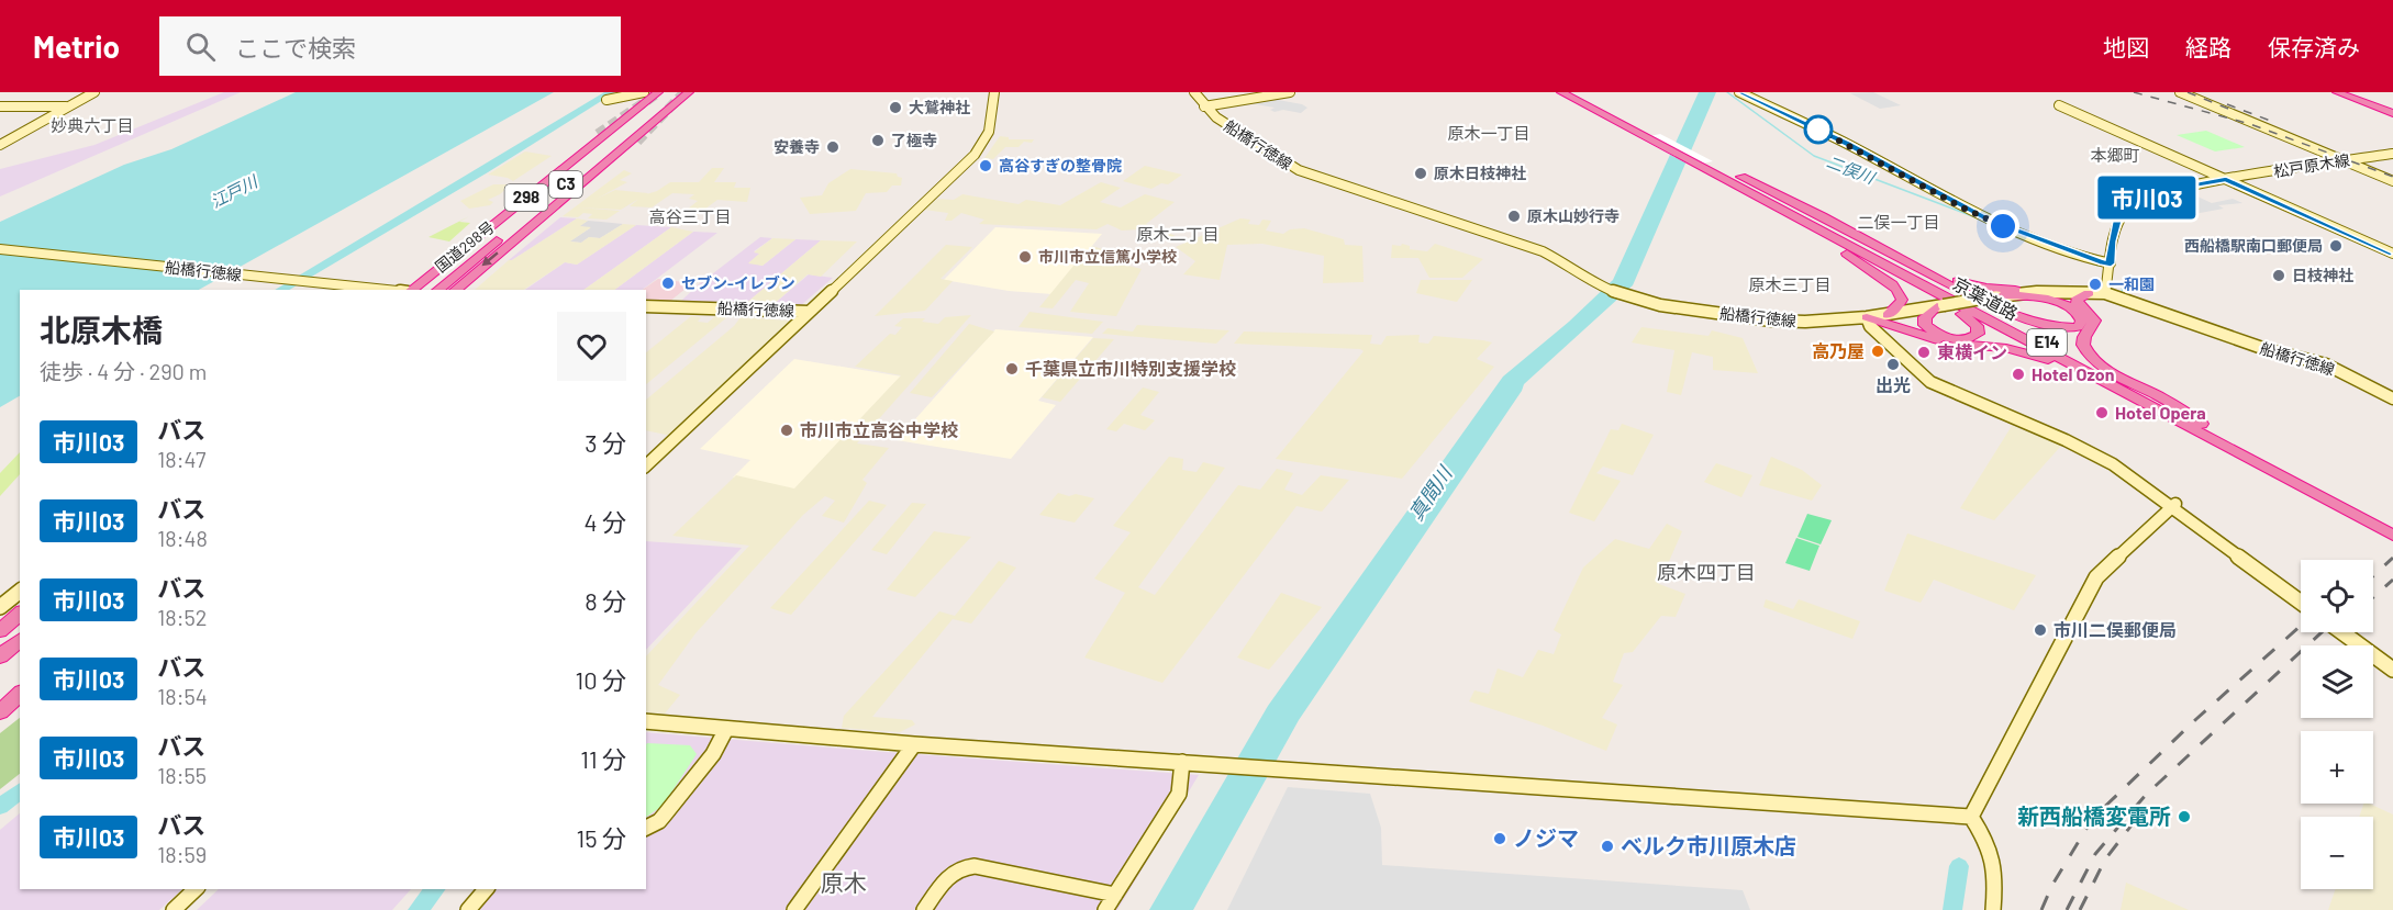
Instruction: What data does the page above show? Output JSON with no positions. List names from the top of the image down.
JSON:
{
  "streets": {
    "highway": [
      "C3",
      "298",
      "国道298号",
      "京葉道路",
      "E14"
    ],
    "street": ["船橋行徳線", "松戸原木線"]
  },
  "crossings": [
    ["船橋行徳線", "松戸原木線"],
    ["C3", "国道298号"]
  ],
  "districts": [
    "妙典六丁目",
    "原木一丁目",
    "本郷町",
    "高谷三丁目",
    "二俣一丁目",
    "原木二丁目",
    "原木三丁目",
    "原木四丁目",
    "原木"
  ],
  "water": ["二俣川", "江戸川", "真間川"],
  "places": [
    "大鷲神社",
    "了極寺",
    "安養寺",
    "高谷すぎの整骨院",
    "原木日枝神社",
    "原木山妙行寺",
    "西船橋駅南口郵便局",
    "市川市立信篤小学校",
    "日枝神社",
    "セブン-イレブン",
    "一和園",
    "高乃屋",
    "東横イン",
    "出光",
    "千葉県立市川特別支援学校",
    "Hotel Ozon",
    "Hotel Opera",
    "市川市立高谷中学校",
    "市川二俣郵便局",
    "新西船橋変電所",
    "ノジマ",
    "ベルク市川原木店"
  ],
  "lines": ["bus line 市川03"],
  "page": {
    "header": "Metrio",
    "search": "ここで検索",
    "nav": ["地図", "経路", "保存済み"],
    "on_map": "市川03",
    "heading": ["北原木橋", "徒歩 · 4 分 · 290 m"],
    "list": [
      {
        "mark": "市川03",
        "name": "バス",
        "note": "18:47",
        "value": "3 分"
      },
      {
        "mark": "市川03",
        "name": "バス",
        "note": "18:48",
        "value": "4 分"
      },
      {
        "mark": "市川03",
        "name": "バス",
        "note": "18:52",
        "value": "8 分"
      },
      {
        "mark": "市川03",
        "name": "バス",
        "note": "18:54",
        "value": "10 分"
      },
      {
        "mark": "市川03",
        "name": "バス",
        "note": "18:55",
        "value": "11 分"
      },
      {
        "mark": "市川03",
        "name": "バス",
        "note": "18:59",
        "value": "15 分"
      }
    ],
    "map_buttons": ["+", "−"]
  }
}
